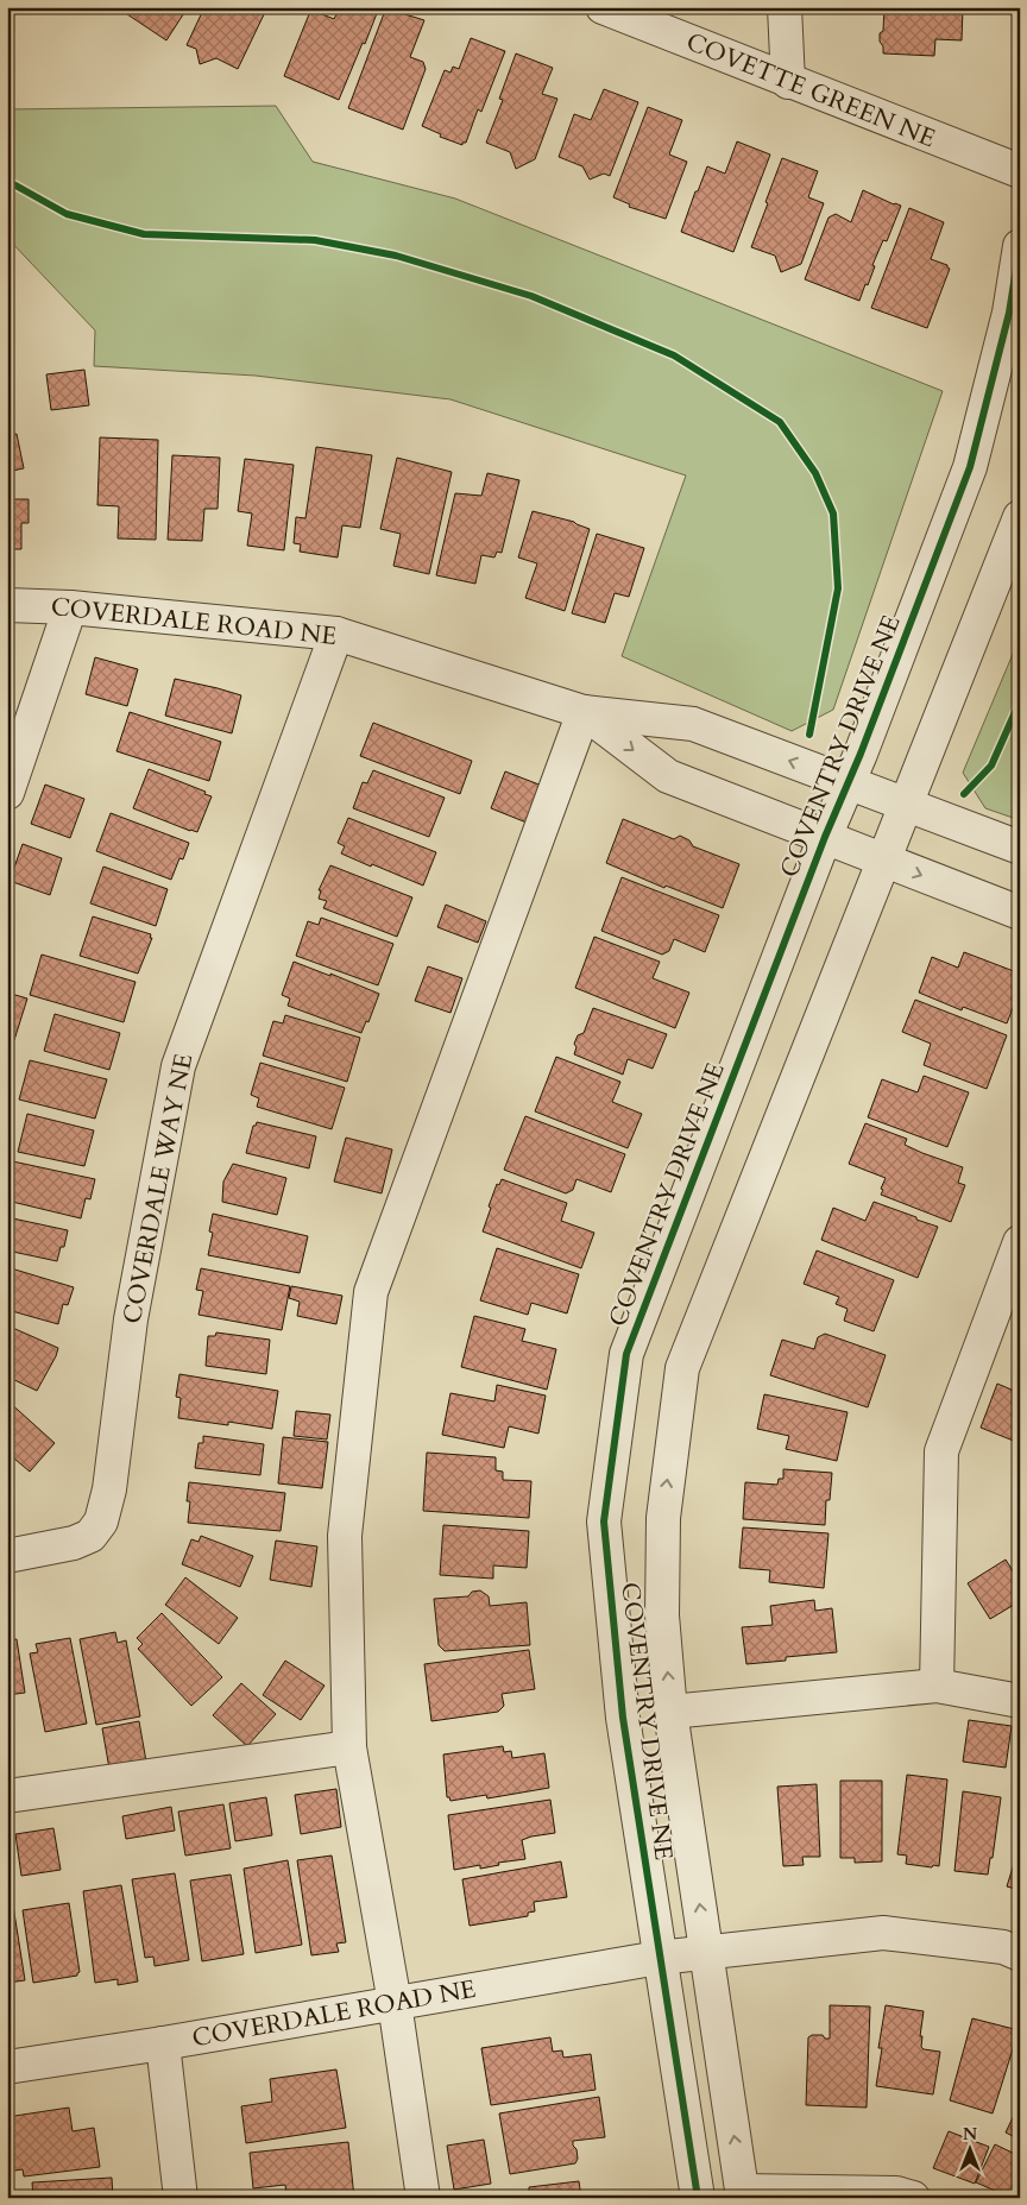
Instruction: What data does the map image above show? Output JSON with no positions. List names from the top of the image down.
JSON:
{
  "streets": {
    "street": [
      "COVETTE GREEN NE",
      "COVERDALE ROAD NE",
      "COVENTRY DRIVE NE",
      "COVERDALE WAY NE"
    ]
  },
  "crossings": [
    ["COVERDALE ROAD NE", "COVENTRY DRIVE NE"],
    ["COVERDALE ROAD NE", "COVERDALE WAY NE"]
  ],
  "north": "top"
}
